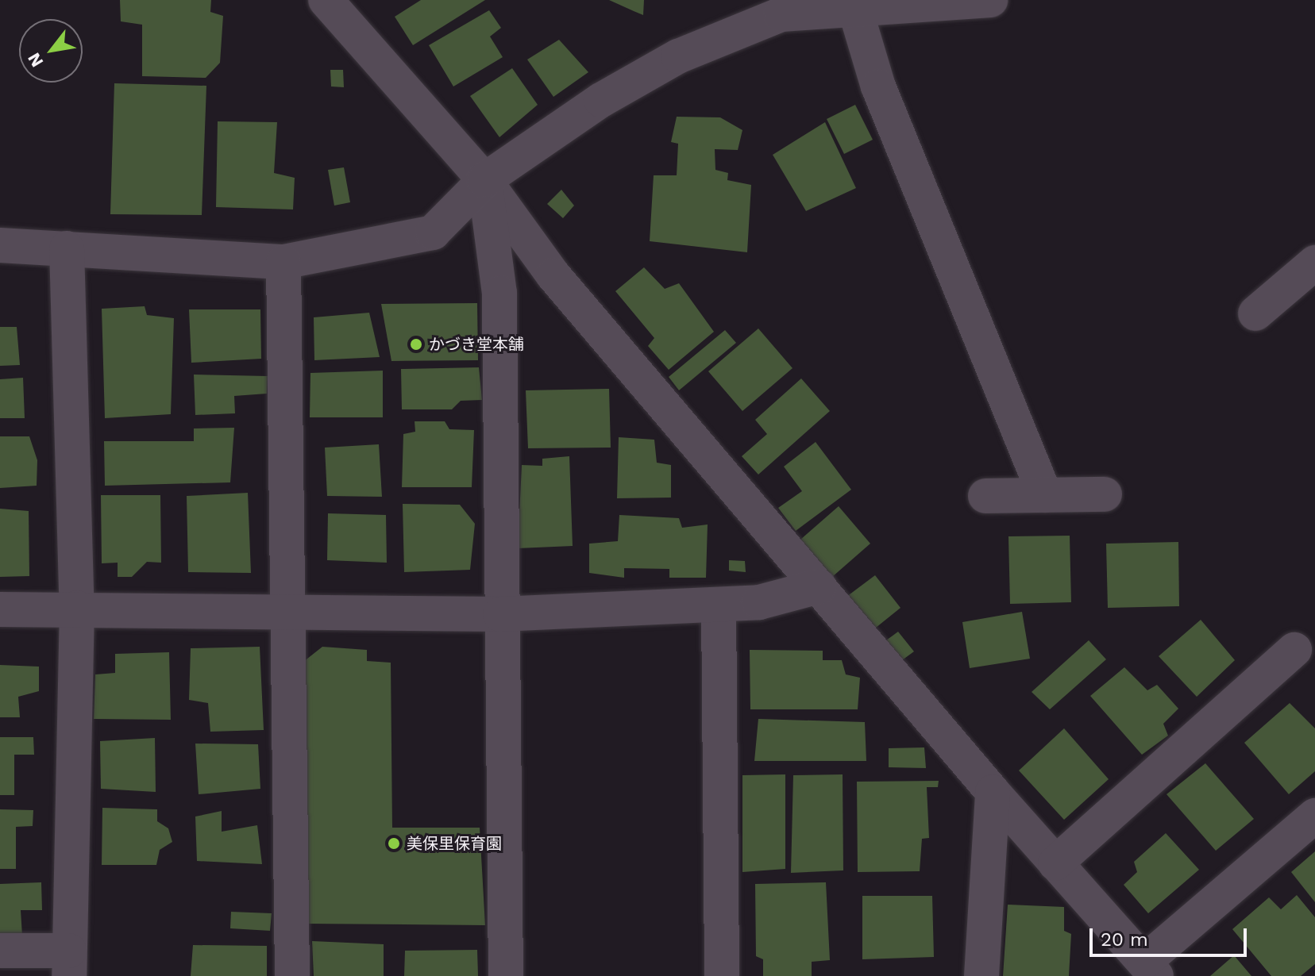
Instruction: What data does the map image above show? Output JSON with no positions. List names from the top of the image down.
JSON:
{
  "places": ["かづき堂本舗", "美保里保育園"],
  "scale_bar": "20 m",
  "north": "bottom left"
}
